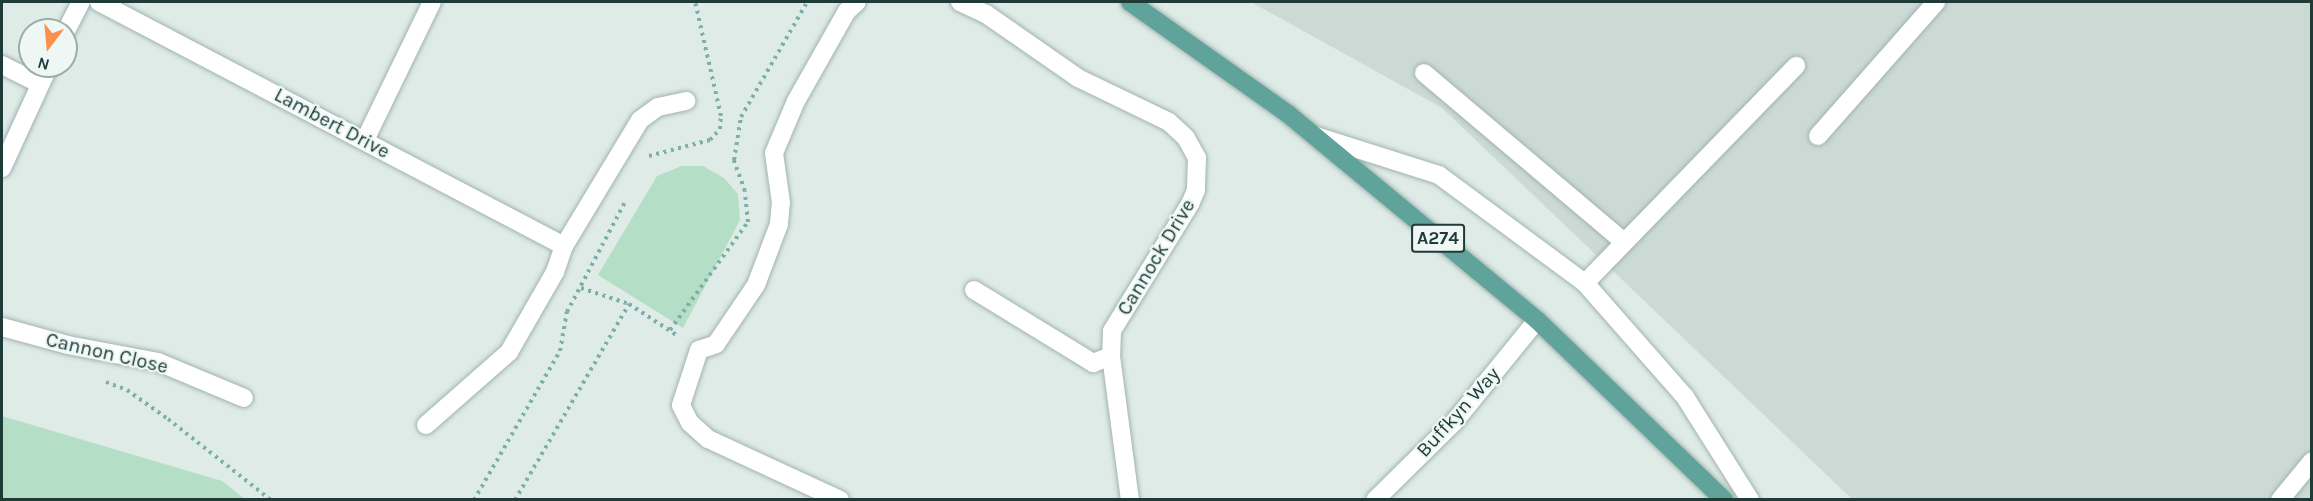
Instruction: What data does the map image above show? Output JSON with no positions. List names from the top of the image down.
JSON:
{
  "streets": {
    "main road": ["A274"],
    "street": [
      "Lambert Drive",
      "Cannock Drive",
      "Cannon Close",
      "Buffkyn Way"
    ]
  },
  "crossings": [
    ["A274", "Buffkyn Way"]
  ],
  "north": "bottom"
}
